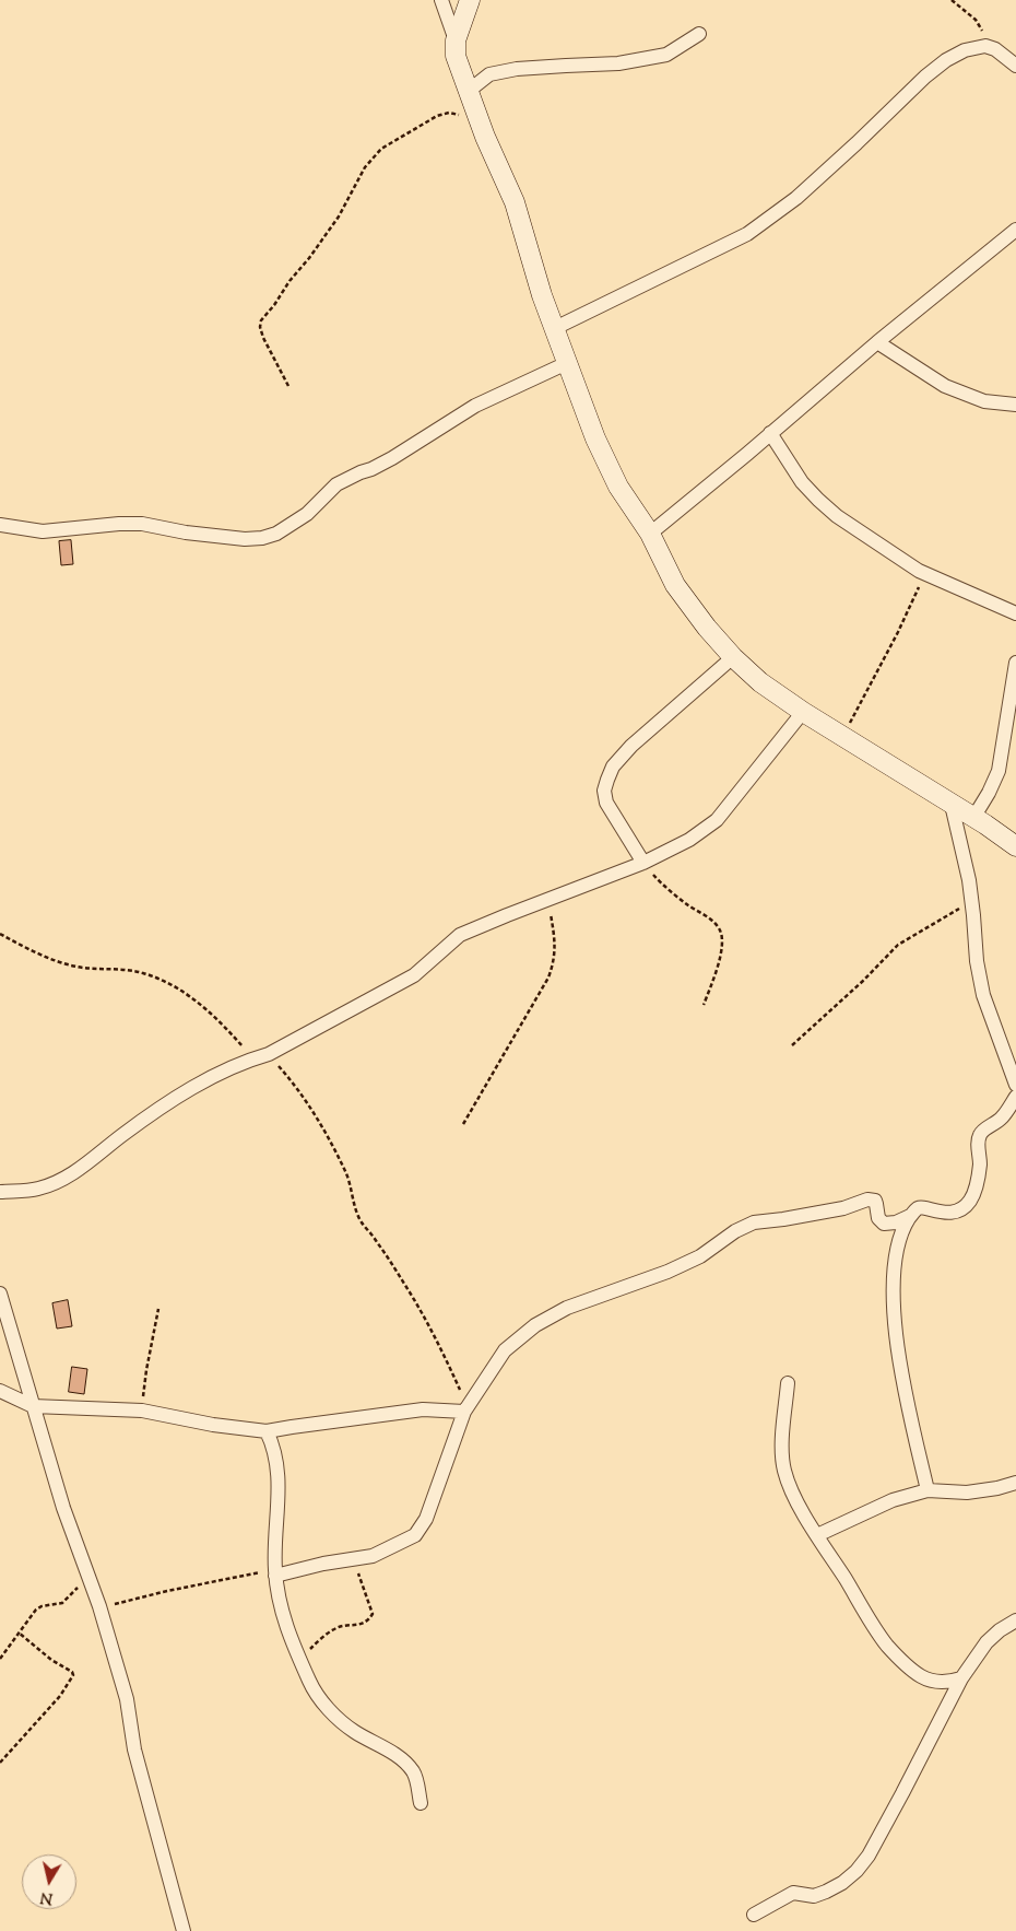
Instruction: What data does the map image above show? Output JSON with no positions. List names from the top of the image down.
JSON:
{
  "north": "bottom"
}
